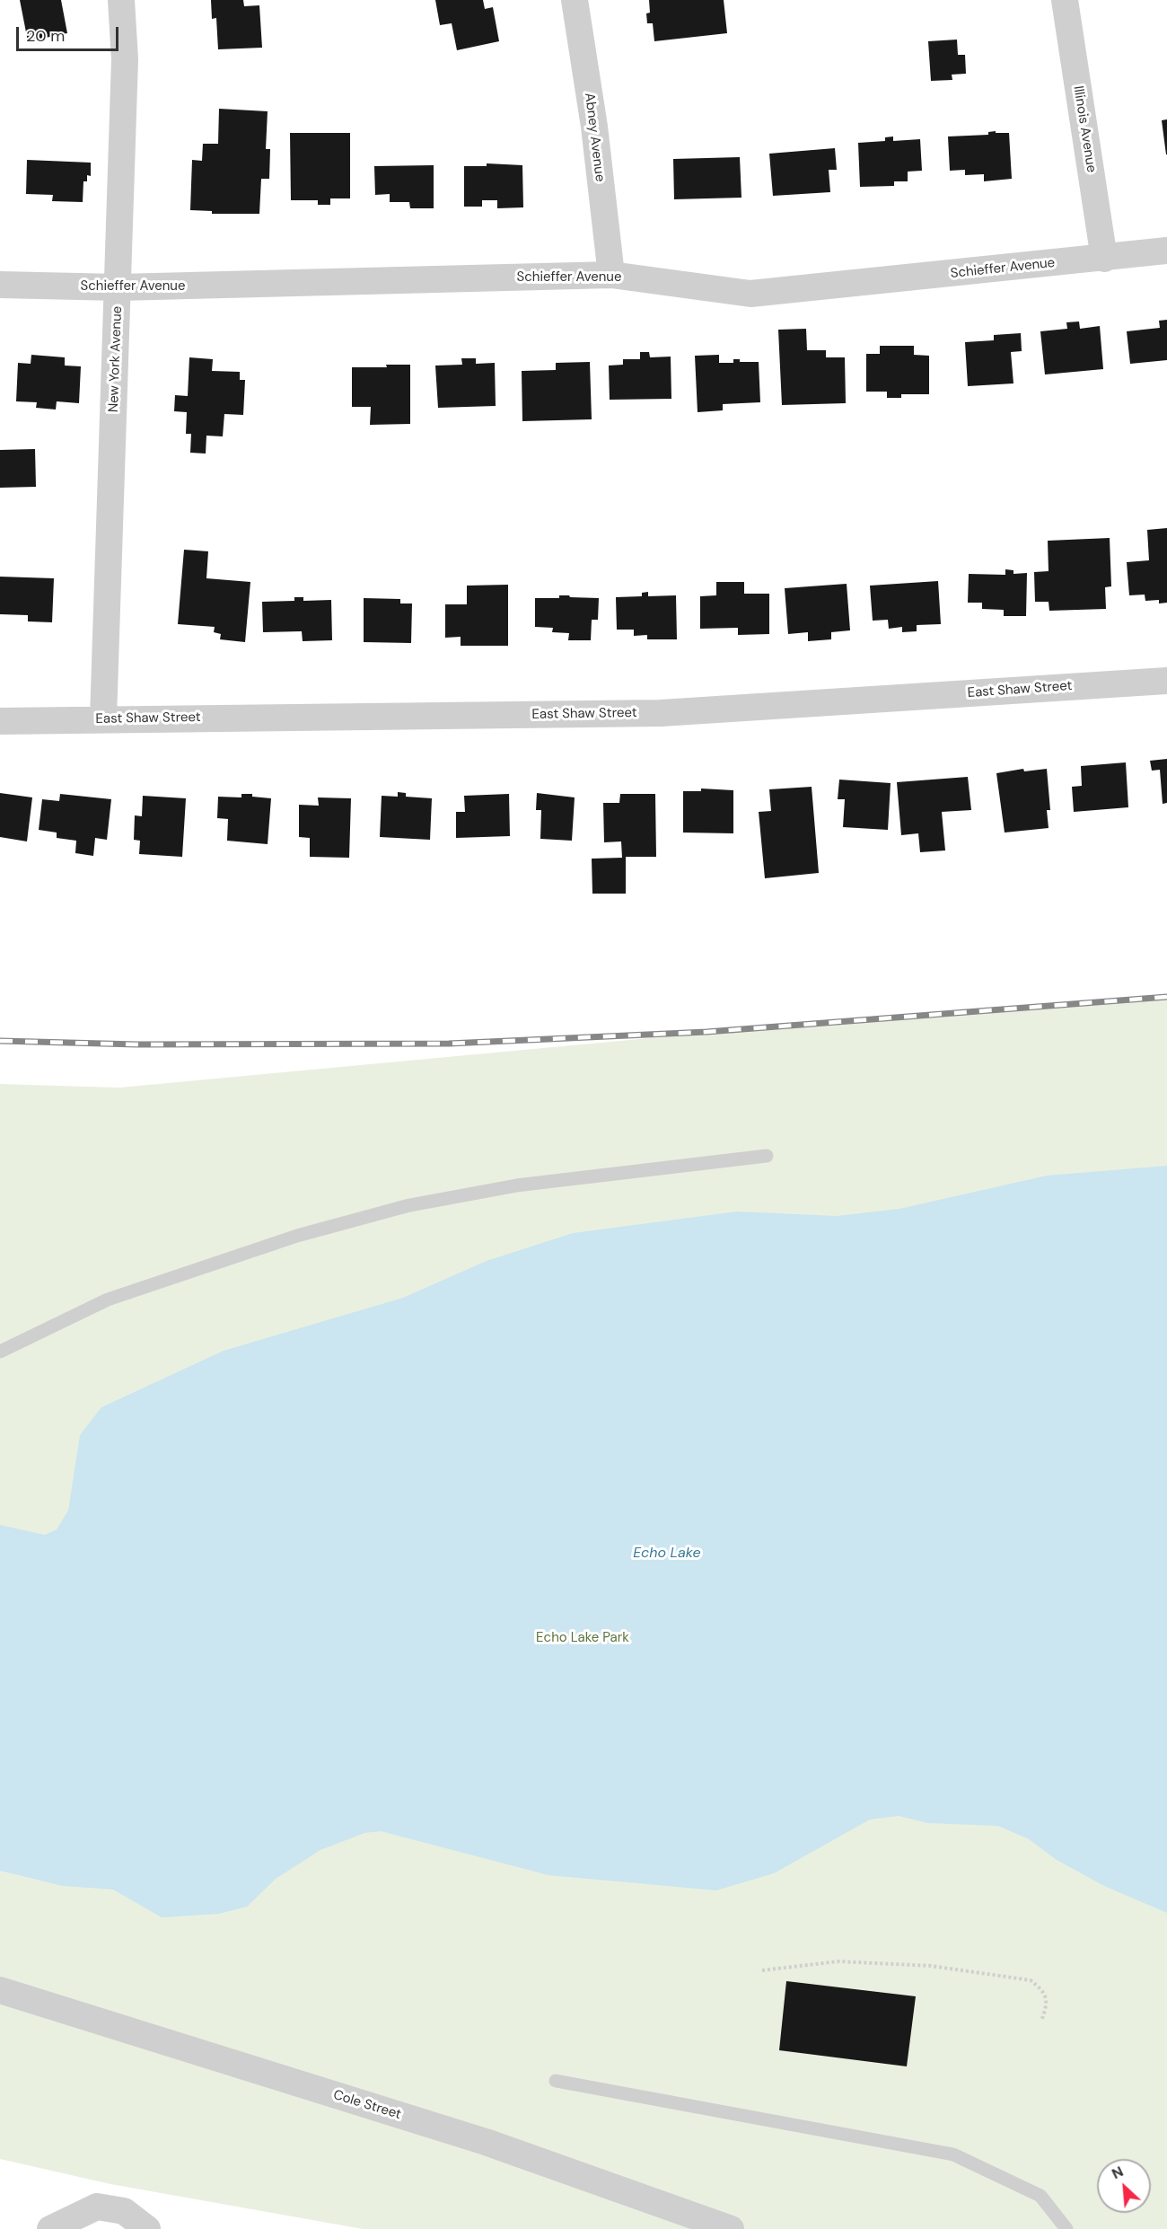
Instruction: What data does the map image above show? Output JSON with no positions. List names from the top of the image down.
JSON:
{
  "streets": {
    "street": [
      "Illinois Avenue",
      "Abney Avenue",
      "Schieffer Avenue",
      "New York Avenue",
      "East Shaw Street",
      "Cole Street"
    ]
  },
  "crossings": [
    ["Illinois Avenue", "Schieffer Avenue"],
    ["Abney Avenue", "Schieffer Avenue"],
    ["Schieffer Avenue", "New York Avenue"],
    ["New York Avenue", "East Shaw Street"]
  ],
  "water": ["Echo Lake"],
  "parks": ["Echo Lake Park"],
  "scale_bar": "20 m",
  "north": "top left"
}
